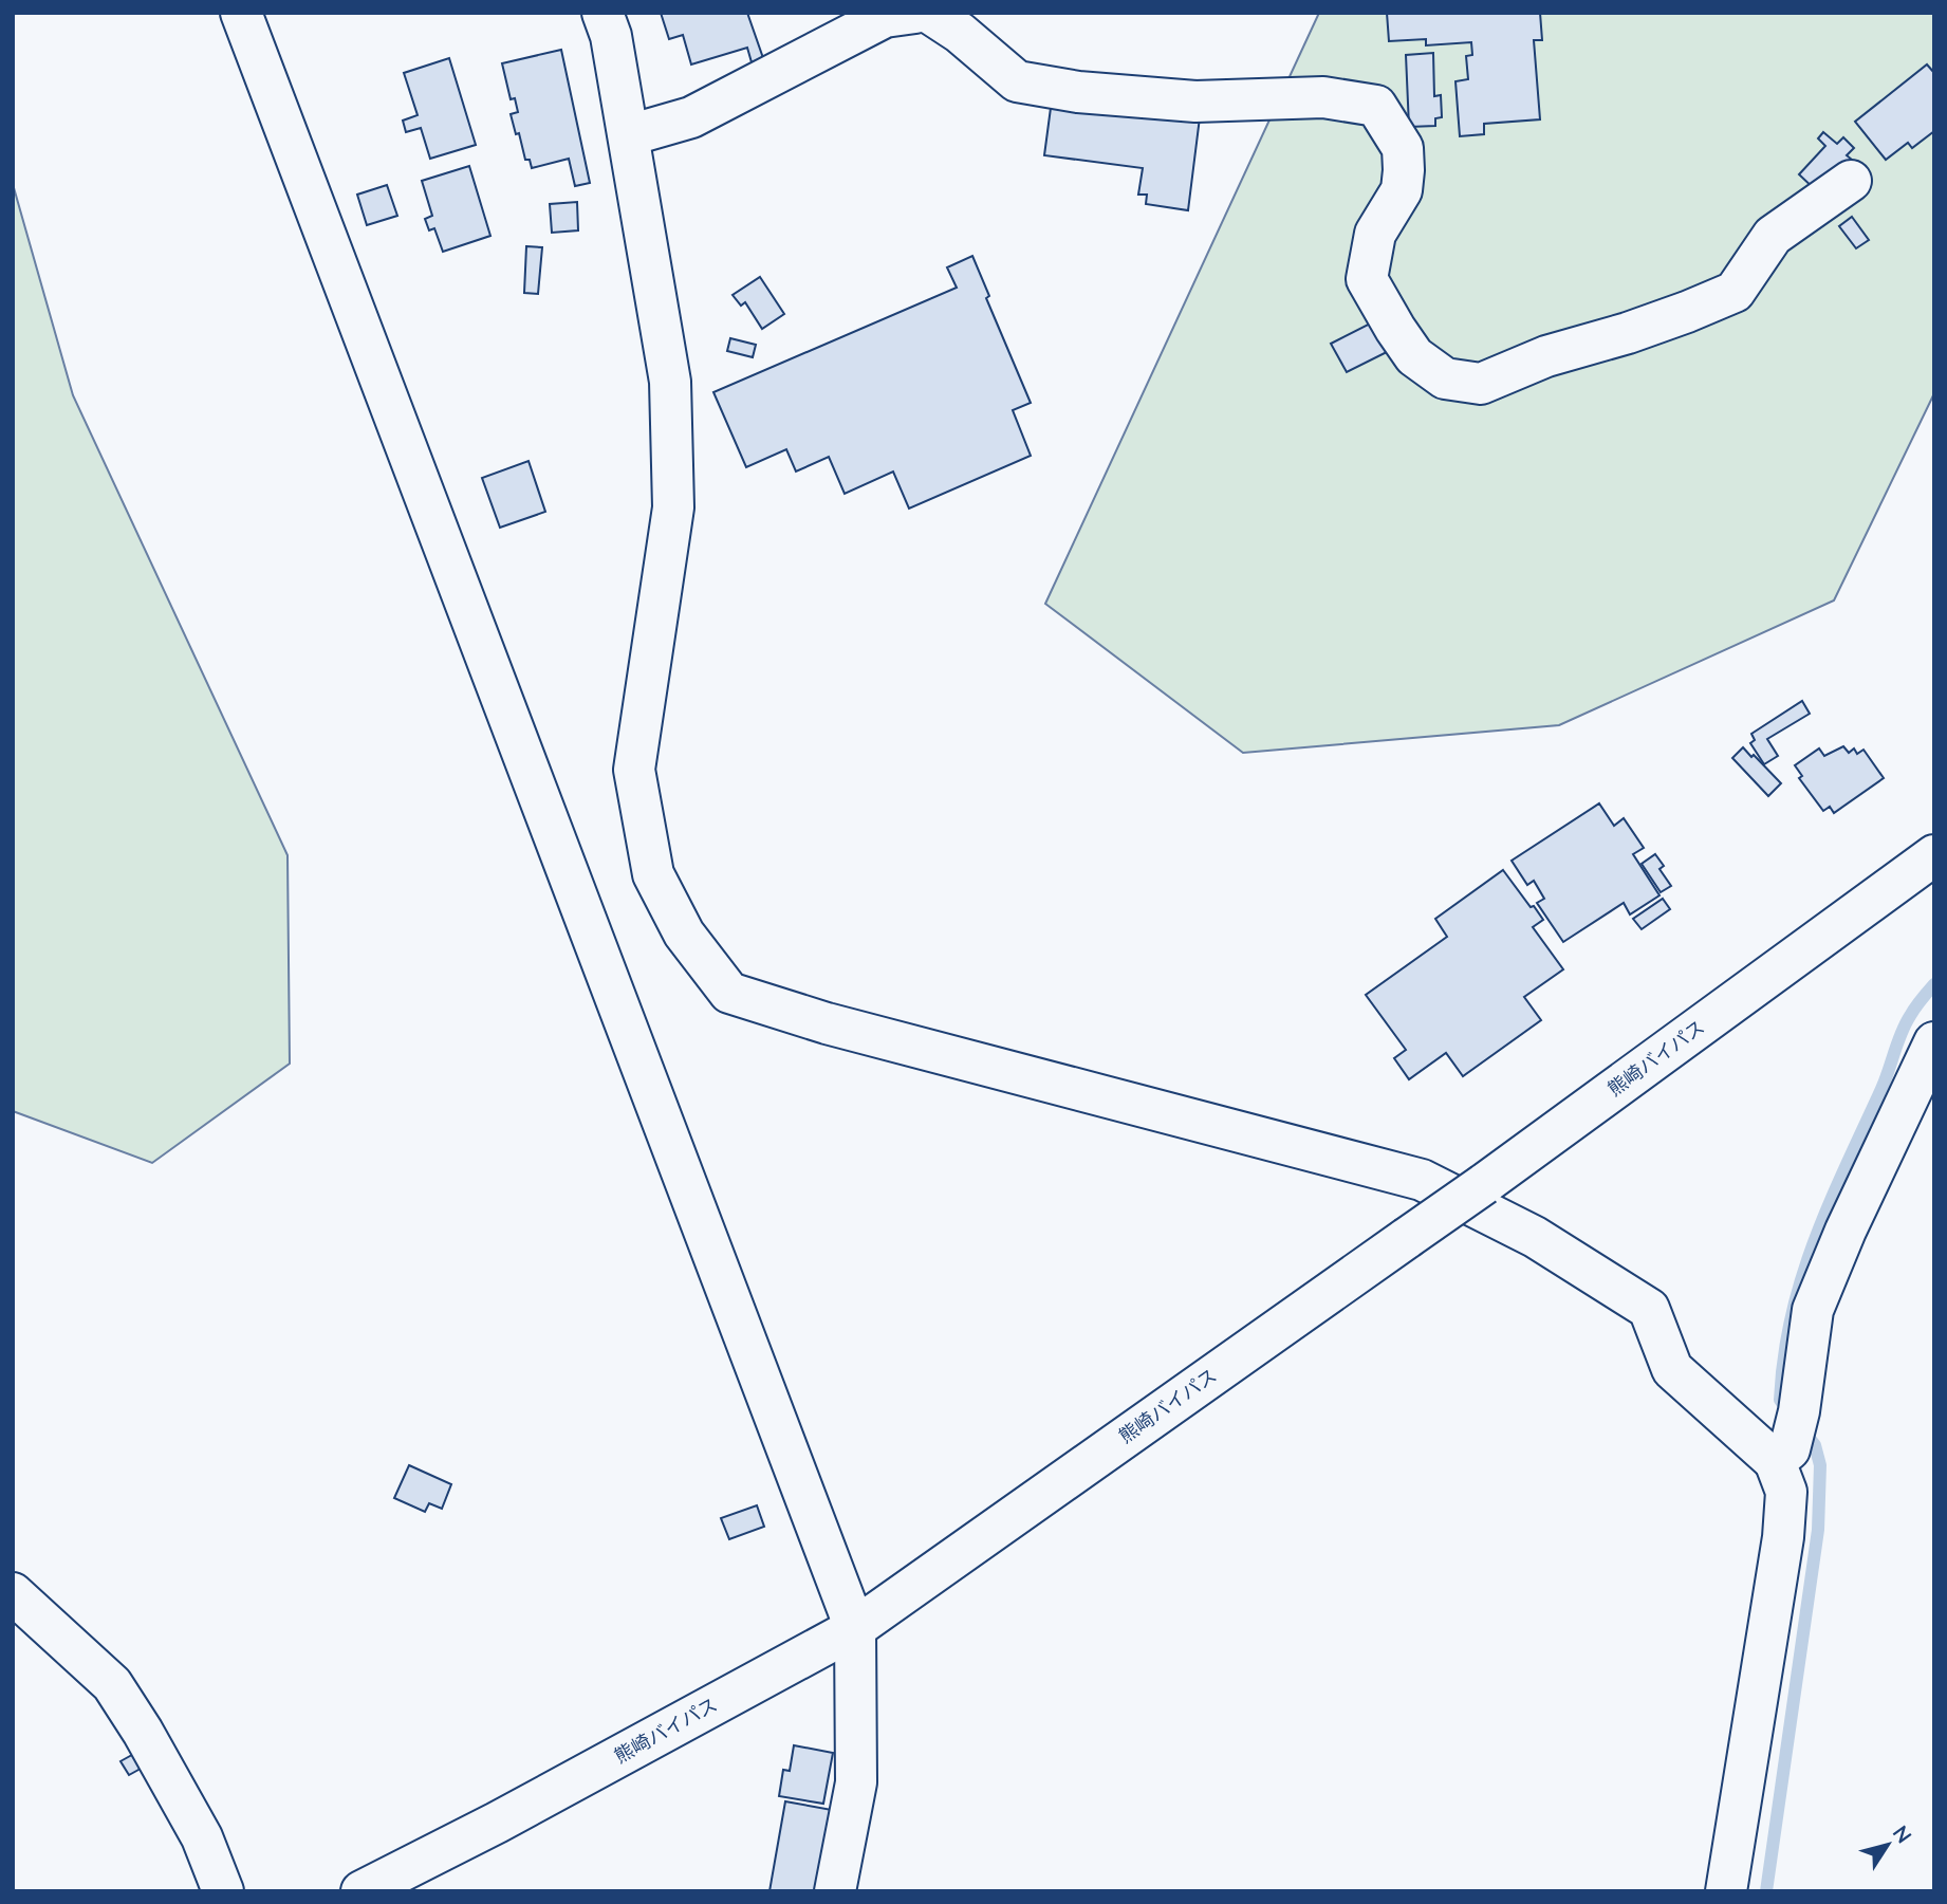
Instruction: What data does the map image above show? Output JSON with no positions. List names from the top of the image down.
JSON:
{
  "streets": {
    "main road": ["熊崎バイパス"]
  },
  "north": "top right"
}
